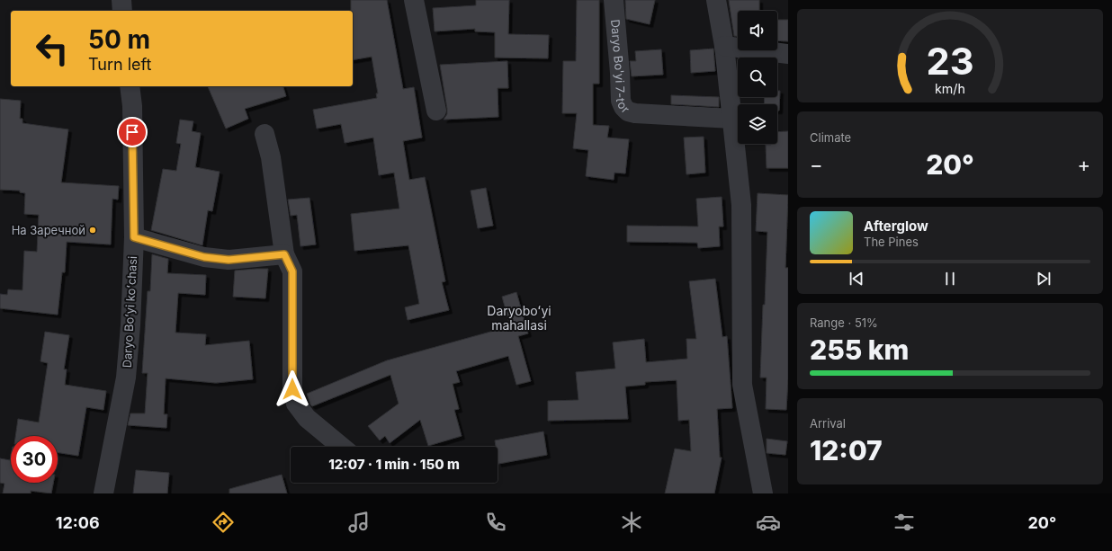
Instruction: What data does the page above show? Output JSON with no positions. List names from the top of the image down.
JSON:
{
  "streets": {
    "street": ["Daryo Bo'yi 7-tor", "Daryo Boʻyi koʻchasi"]
  },
  "districts": ["Daryoboʻyi mahallasi"],
  "places": ["На Заречной"],
  "page": {
    "turn": ["50 m", "Turn left"],
    "tile": [
      "Climate",
      ["Range · 51%", "255 km"],
      ["Arrival", "12:07"]
    ],
    "heat": ["−", "20°", "+"],
    "song": ["Afterglow", "The Pines"],
    "limit": "30",
    "trip": "12:07 · 1 min · 150 m",
    "tabs": ["12:06", "20°"],
    "gauge": ["23", "km/h"]
  }
}
